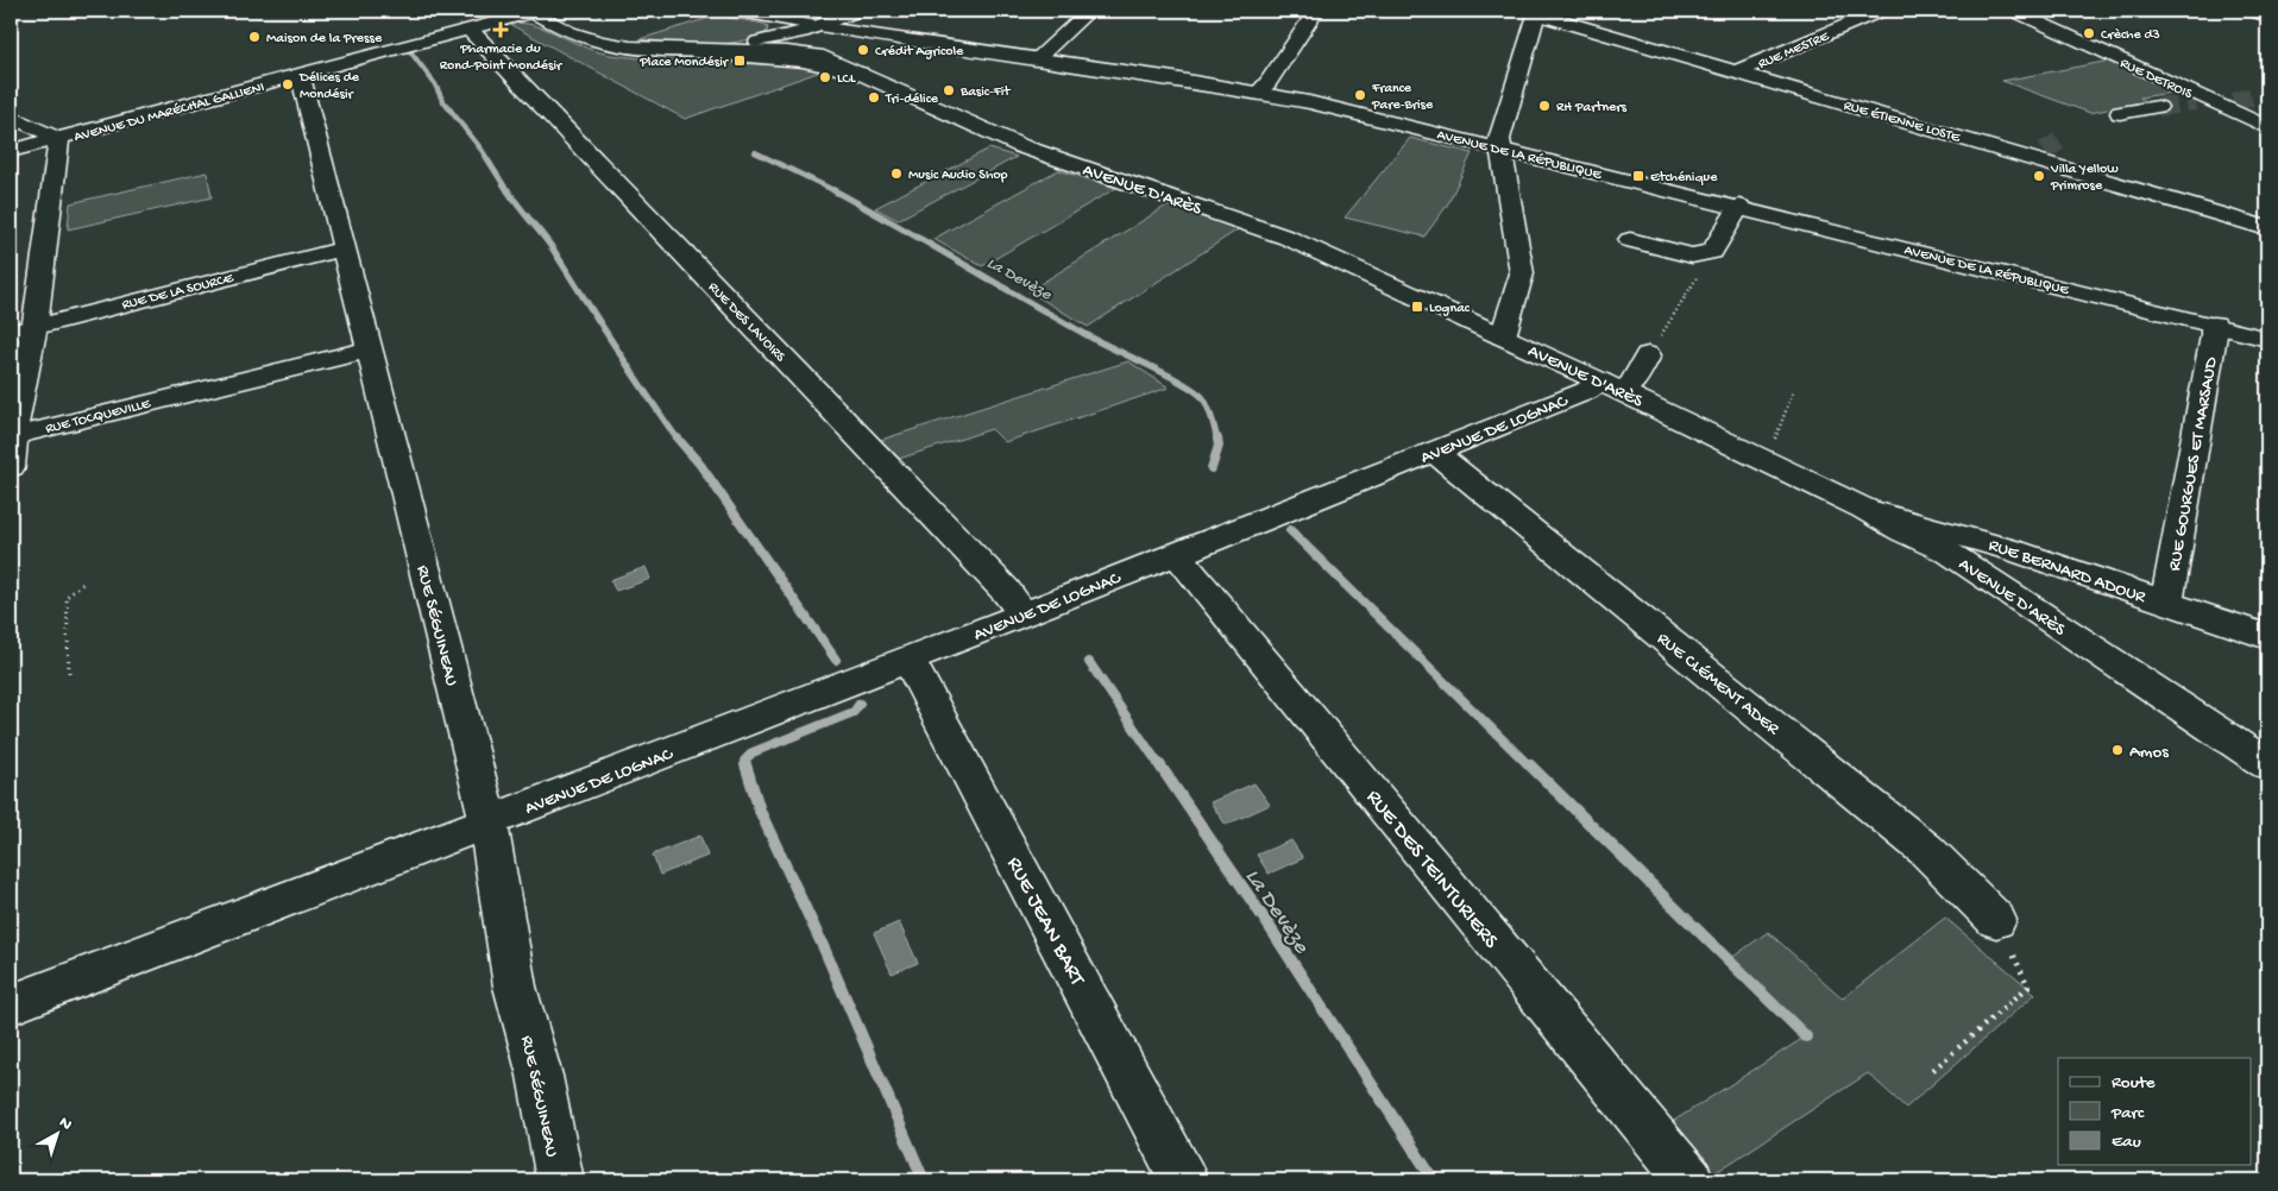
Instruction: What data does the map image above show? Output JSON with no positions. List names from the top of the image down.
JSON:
{
  "streets": {
    "street": [
      "RUE MESTRE",
      "RUE DETROIS",
      "AVENUE DU MARÉCHAL GALLIENI",
      "RUE ÉTIENNE LOSTE",
      "AVENUE DE LA RÉPUBLIQUE",
      "AVENUE D'ARÈS",
      "RUE DE LA SOURCE",
      "RUE DES LAVOIRS",
      "RUE TOCQUEVILLE",
      "AVENUE DE LOGNAC",
      "RUE GOURGUES ET MARSAUD",
      "RUE BERNARD ADOUR",
      "RUE SÉGUINEAU",
      "RUE CLÉMENT ADER",
      "RUE DES TEINTURIERS",
      "RUE JEAN BART"
    ]
  },
  "crossings": [
    ["RUE MESTRE", "RUE ÉTIENNE LOSTE"],
    ["AVENUE DU MARÉCHAL GALLIENI", "RUE DES LAVOIRS"],
    ["AVENUE DU MARÉCHAL GALLIENI", "RUE SÉGUINEAU"],
    ["AVENUE DE LA RÉPUBLIQUE", "RUE GOURGUES ET MARSAUD"],
    ["AVENUE D'ARÈS", "AVENUE DE LOGNAC"],
    ["AVENUE D'ARÈS", "RUE BERNARD ADOUR"],
    ["RUE DE LA SOURCE", "RUE SÉGUINEAU"],
    ["RUE DES LAVOIRS", "AVENUE DE LOGNAC"],
    ["RUE TOCQUEVILLE", "RUE SÉGUINEAU"],
    ["AVENUE DE LOGNAC", "RUE SÉGUINEAU"],
    ["AVENUE DE LOGNAC", "RUE CLÉMENT ADER"],
    ["AVENUE DE LOGNAC", "RUE DES TEINTURIERS"],
    ["AVENUE DE LOGNAC", "RUE JEAN BART"],
    ["RUE GOURGUES ET MARSAUD", "RUE BERNARD ADOUR"]
  ],
  "water": ["La Devèze"],
  "places": {
    "health": ["Pharmacie du Rond-Point Mondésir"],
    "other": [
      "Crèche d3",
      "Maison de la Presse",
      "Crédit Agricole",
      "LCL",
      "Délices de Mondésir",
      "Basic-Fit",
      "France Pare-Brise",
      "Tri-délice",
      "RH Partners",
      "Music Audio Shop",
      "Villa Yellow Primrose",
      "Amos"
    ],
    "transit": ["Place Mondésir", "Etchénique", "Lognac"]
  },
  "legend": ["Route", "Parc", "Eau"],
  "north": "top right"
}
